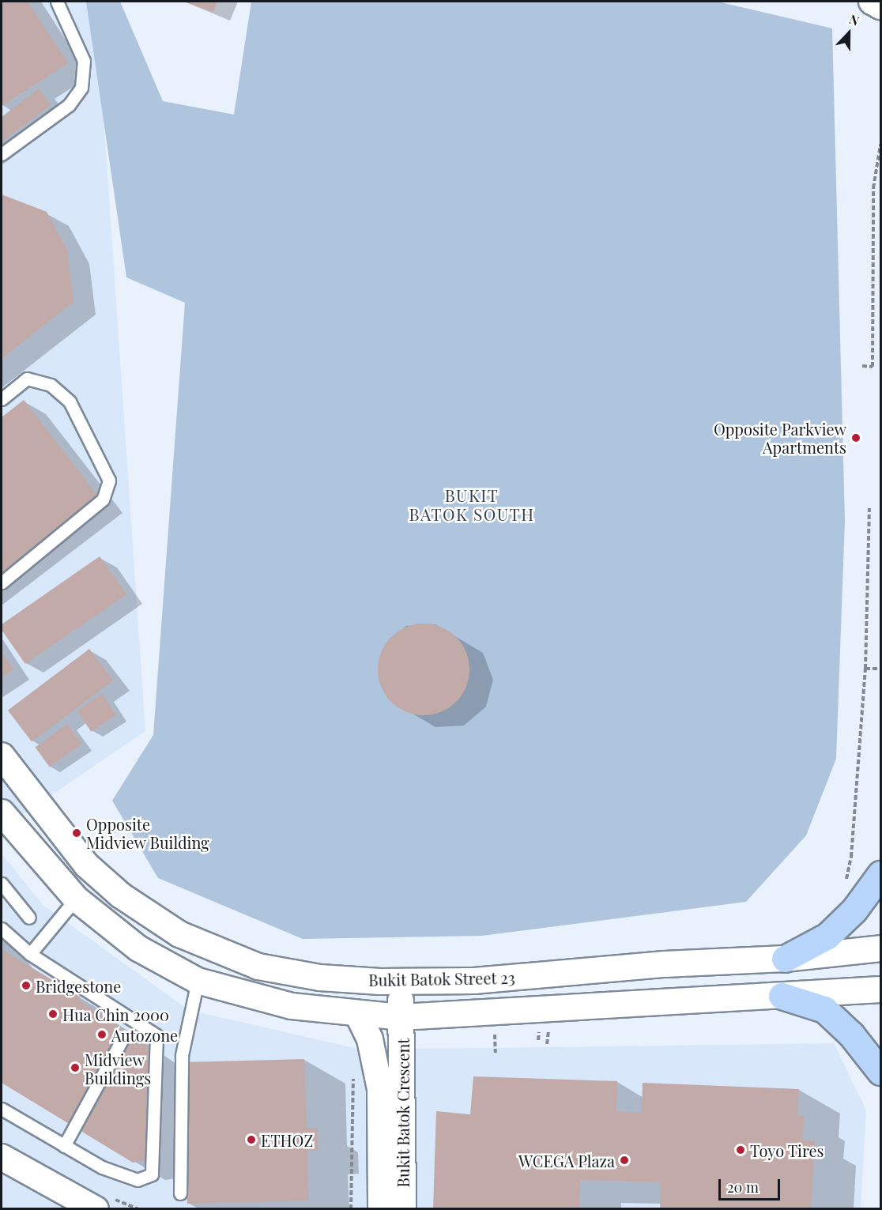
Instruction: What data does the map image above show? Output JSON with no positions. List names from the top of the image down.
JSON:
{
  "streets": {
    "street": ["Bukit Batok Street 23", "Bukit Batok Crescent"]
  },
  "crossings": [
    ["Bukit Batok Street 23", "Bukit Batok Crescent"]
  ],
  "districts": ["BUKIT BATOK SOUTH"],
  "places": [
    "Opposite Parkview Apartments",
    "Opposite Midview Building",
    "Bridgestone",
    "Hua Chin 2000",
    "Autozone",
    "Midview Buildings",
    "ETHOZ",
    "Toyo Tires",
    "WCEGA Plaza"
  ],
  "scale_bar": "20 m",
  "north": "top"
}
